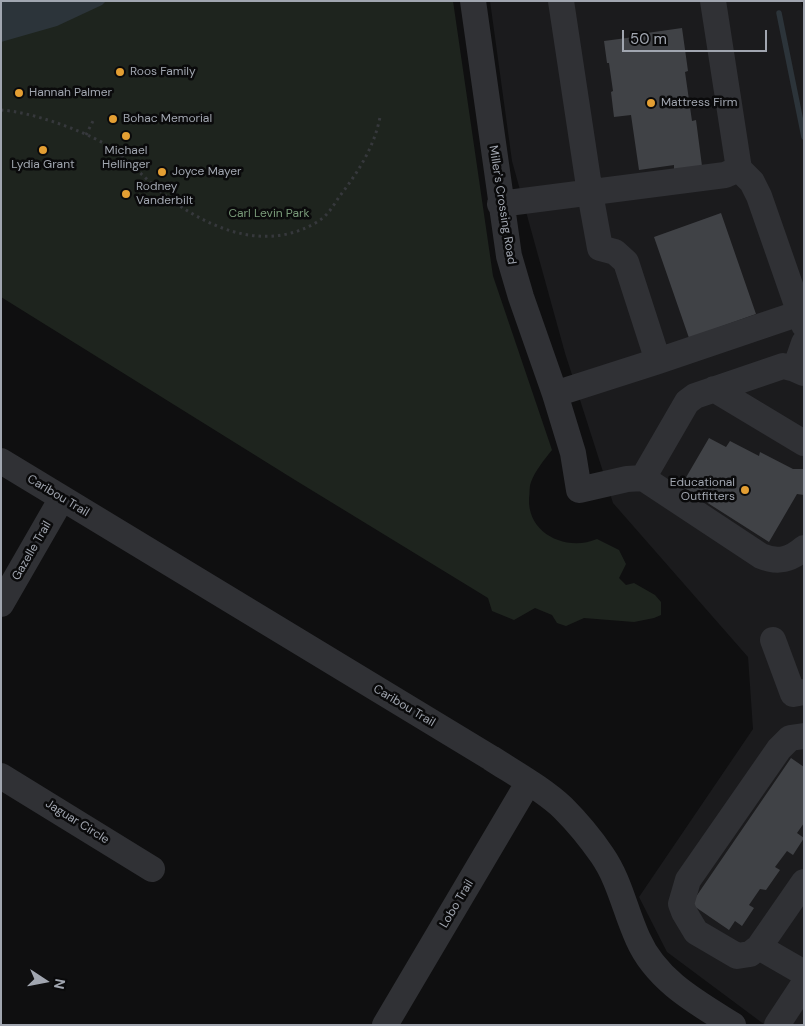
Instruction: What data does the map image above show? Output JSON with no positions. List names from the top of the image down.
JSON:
{
  "streets": {
    "street": [
      "Miller's Crossing Road",
      "Caribou Trail",
      "Gazelle Trail",
      "Jaguar Circle",
      "Lobo Trail"
    ]
  },
  "crossings": [
    ["Caribou Trail", "Gazelle Trail"],
    ["Caribou Trail", "Lobo Trail"]
  ],
  "parks": ["Carl Levin Park"],
  "places": [
    "Roos Family",
    "Hannah Palmer",
    "Mattress Firm",
    "Bohac Memorial",
    "Michael Hellinger",
    "Lydia Grant",
    "Joyce Mayer",
    "Rodney Vanderbilt",
    "Educational Outfitters"
  ],
  "scale_bar": "50 m",
  "north": "right"
}
